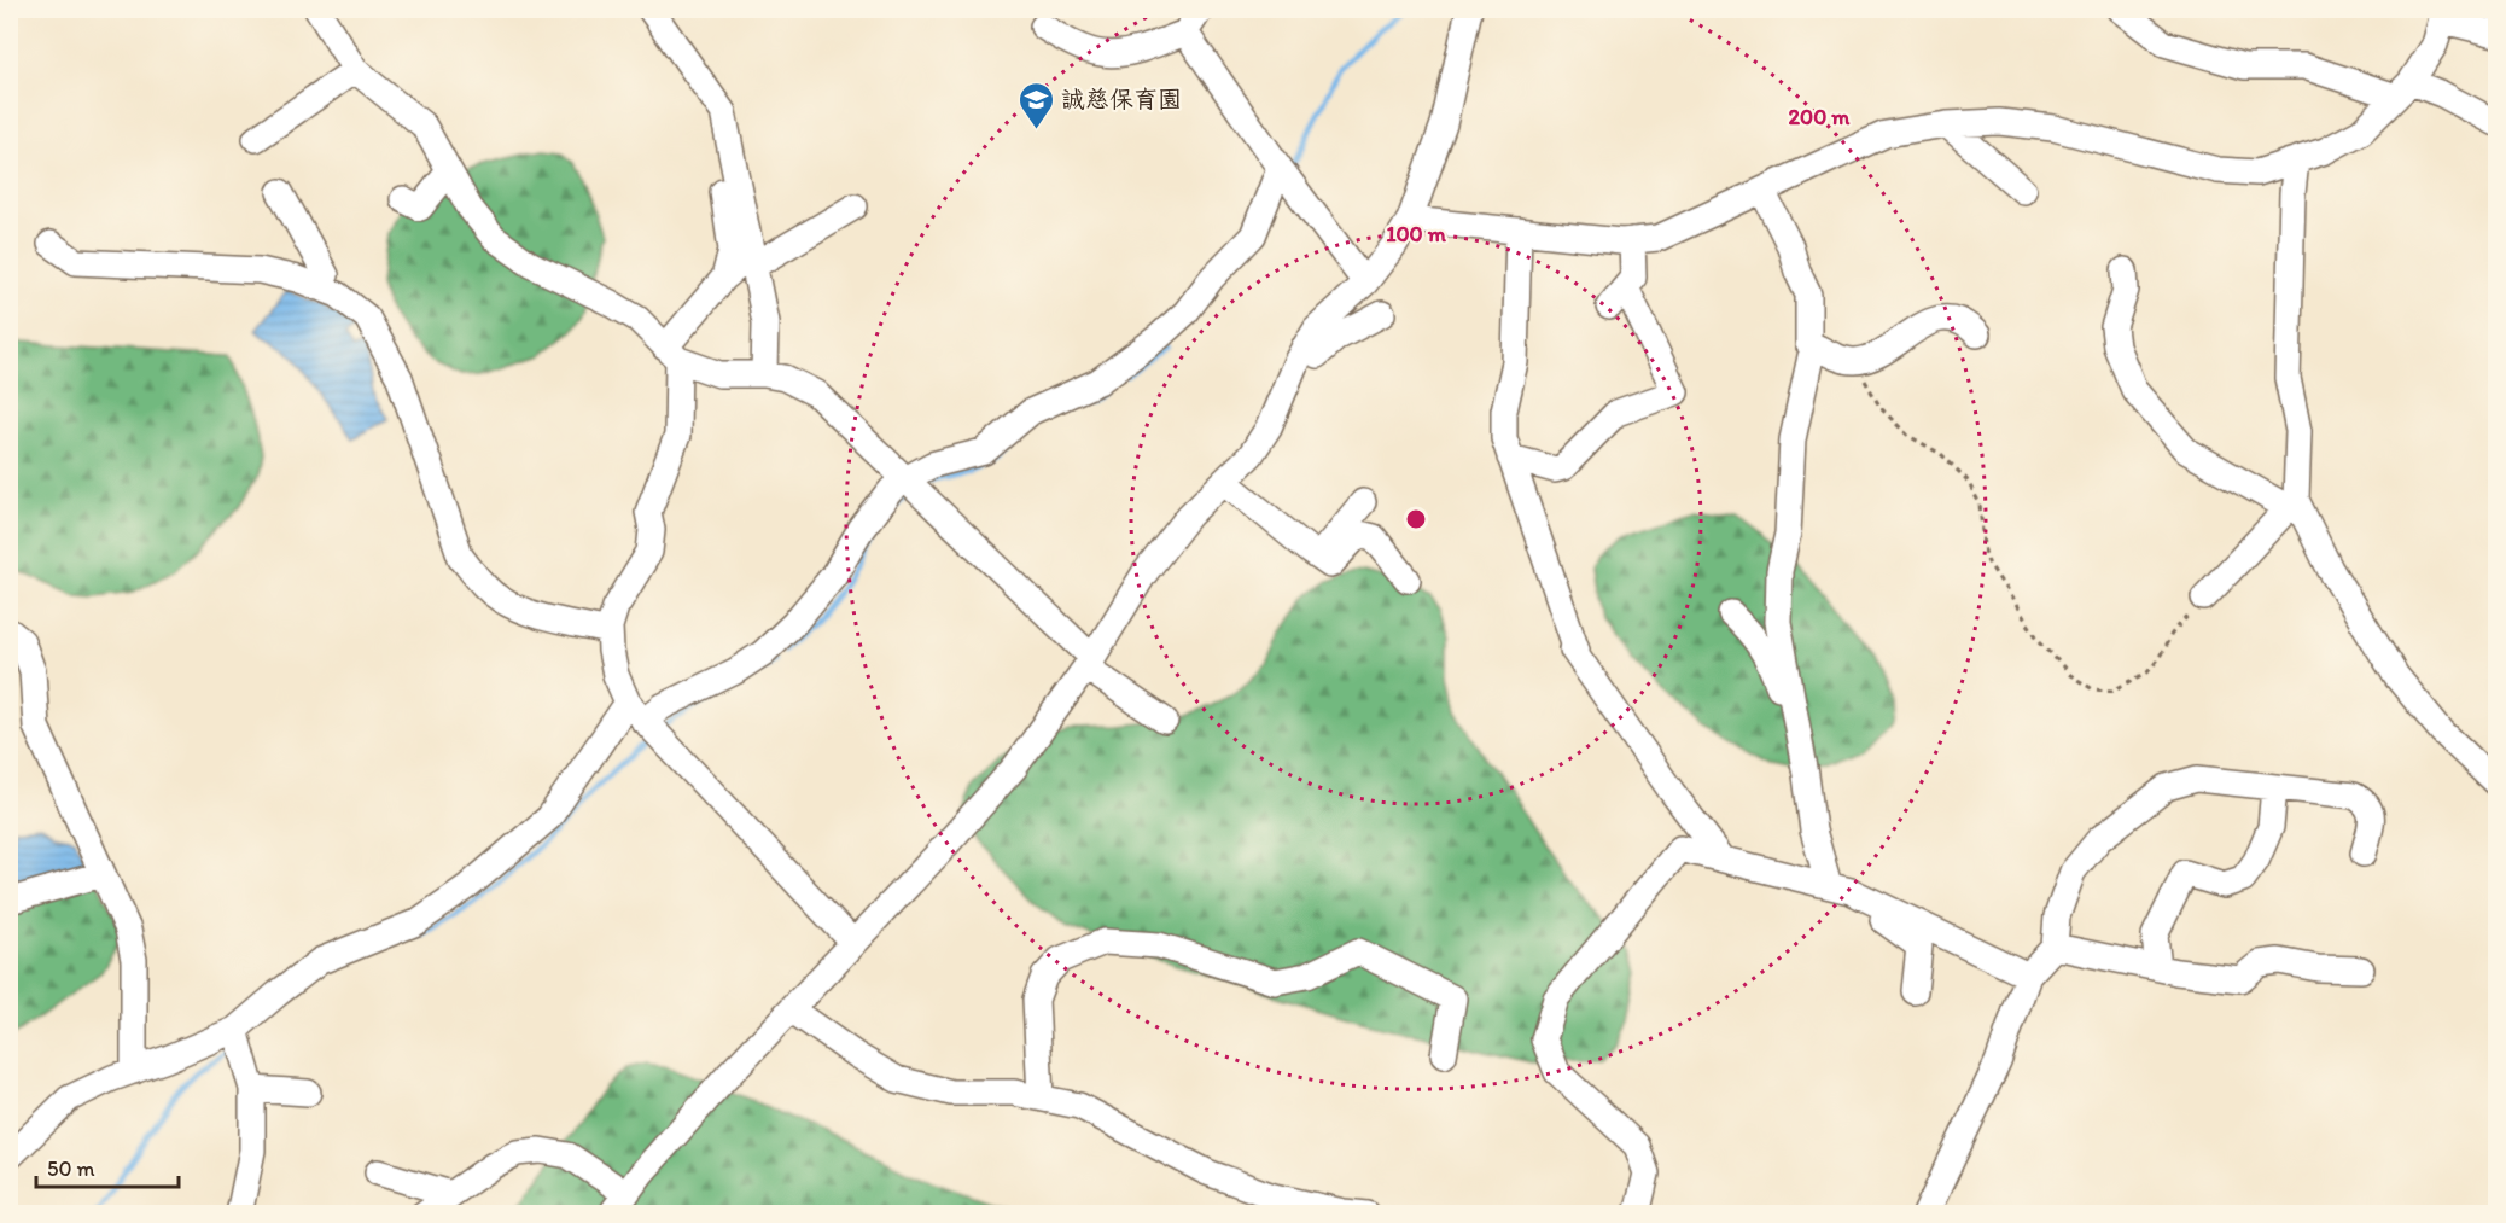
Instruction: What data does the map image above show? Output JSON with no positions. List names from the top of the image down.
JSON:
{
  "places": {
    "school or university": ["誠慈保育園"]
  },
  "scale_bar": "50 m",
  "rings": ["200 m", "100 m"]
}
